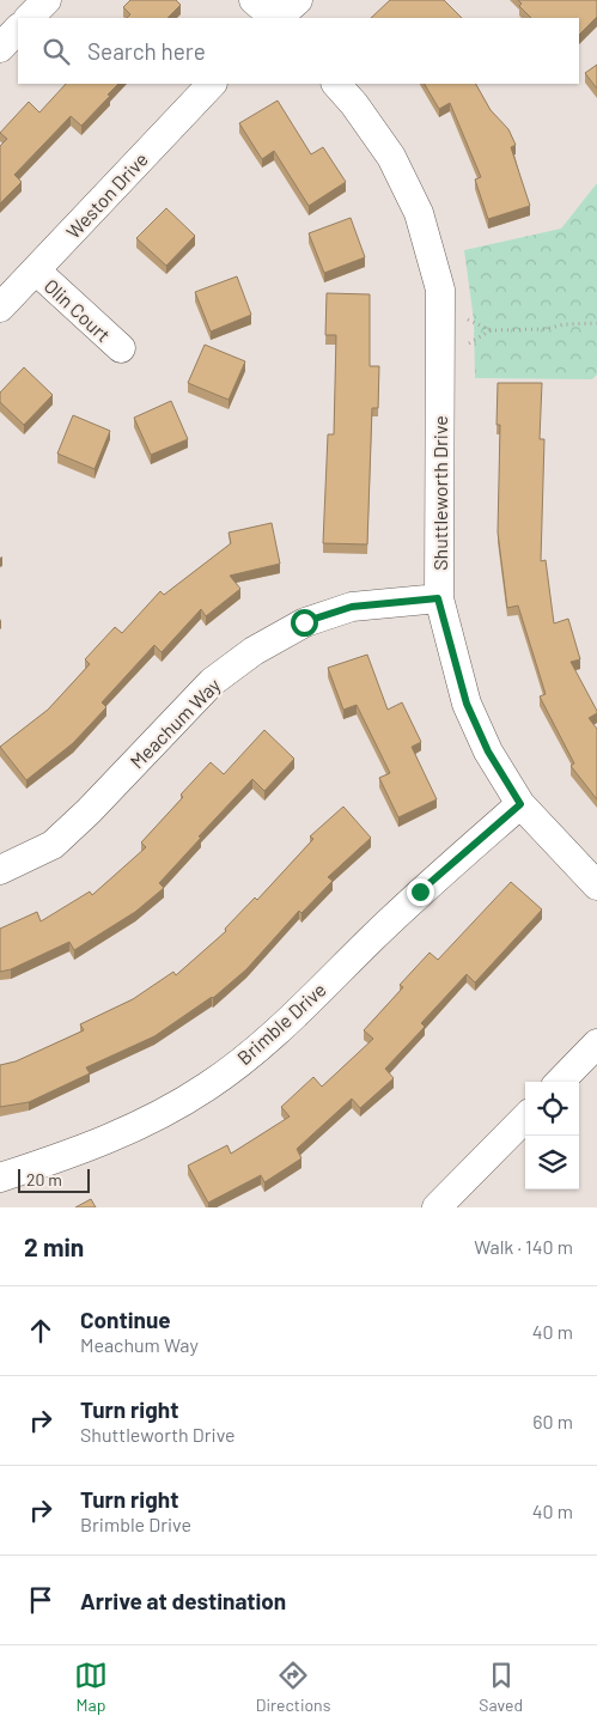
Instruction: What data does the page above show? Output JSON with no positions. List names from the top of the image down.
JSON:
{
  "streets": {
    "street": [
      "Weston Drive",
      "Olin Court",
      "Shuttleworth Drive",
      "Meachum Way",
      "Brimble Drive"
    ]
  },
  "crossings": [
    ["Weston Drive", "Olin Court"],
    ["Shuttleworth Drive", "Meachum Way"],
    ["Shuttleworth Drive", "Brimble Drive"]
  ],
  "scale_bar": "20 m",
  "page": {
    "search": "Search here",
    "scale": "20 m",
    "heading": ["2 min", "Walk · 140 m"],
    "list": [
      ["Continue", "Meachum Way", "40 m"],
      ["Turn right", "Shuttleworth Drive", "60 m"],
      ["Turn right", "Brimble Drive", "40 m"],
      "Arrive at destination"
    ],
    "nav": ["Map", "Directions", "Saved"]
  }
}
